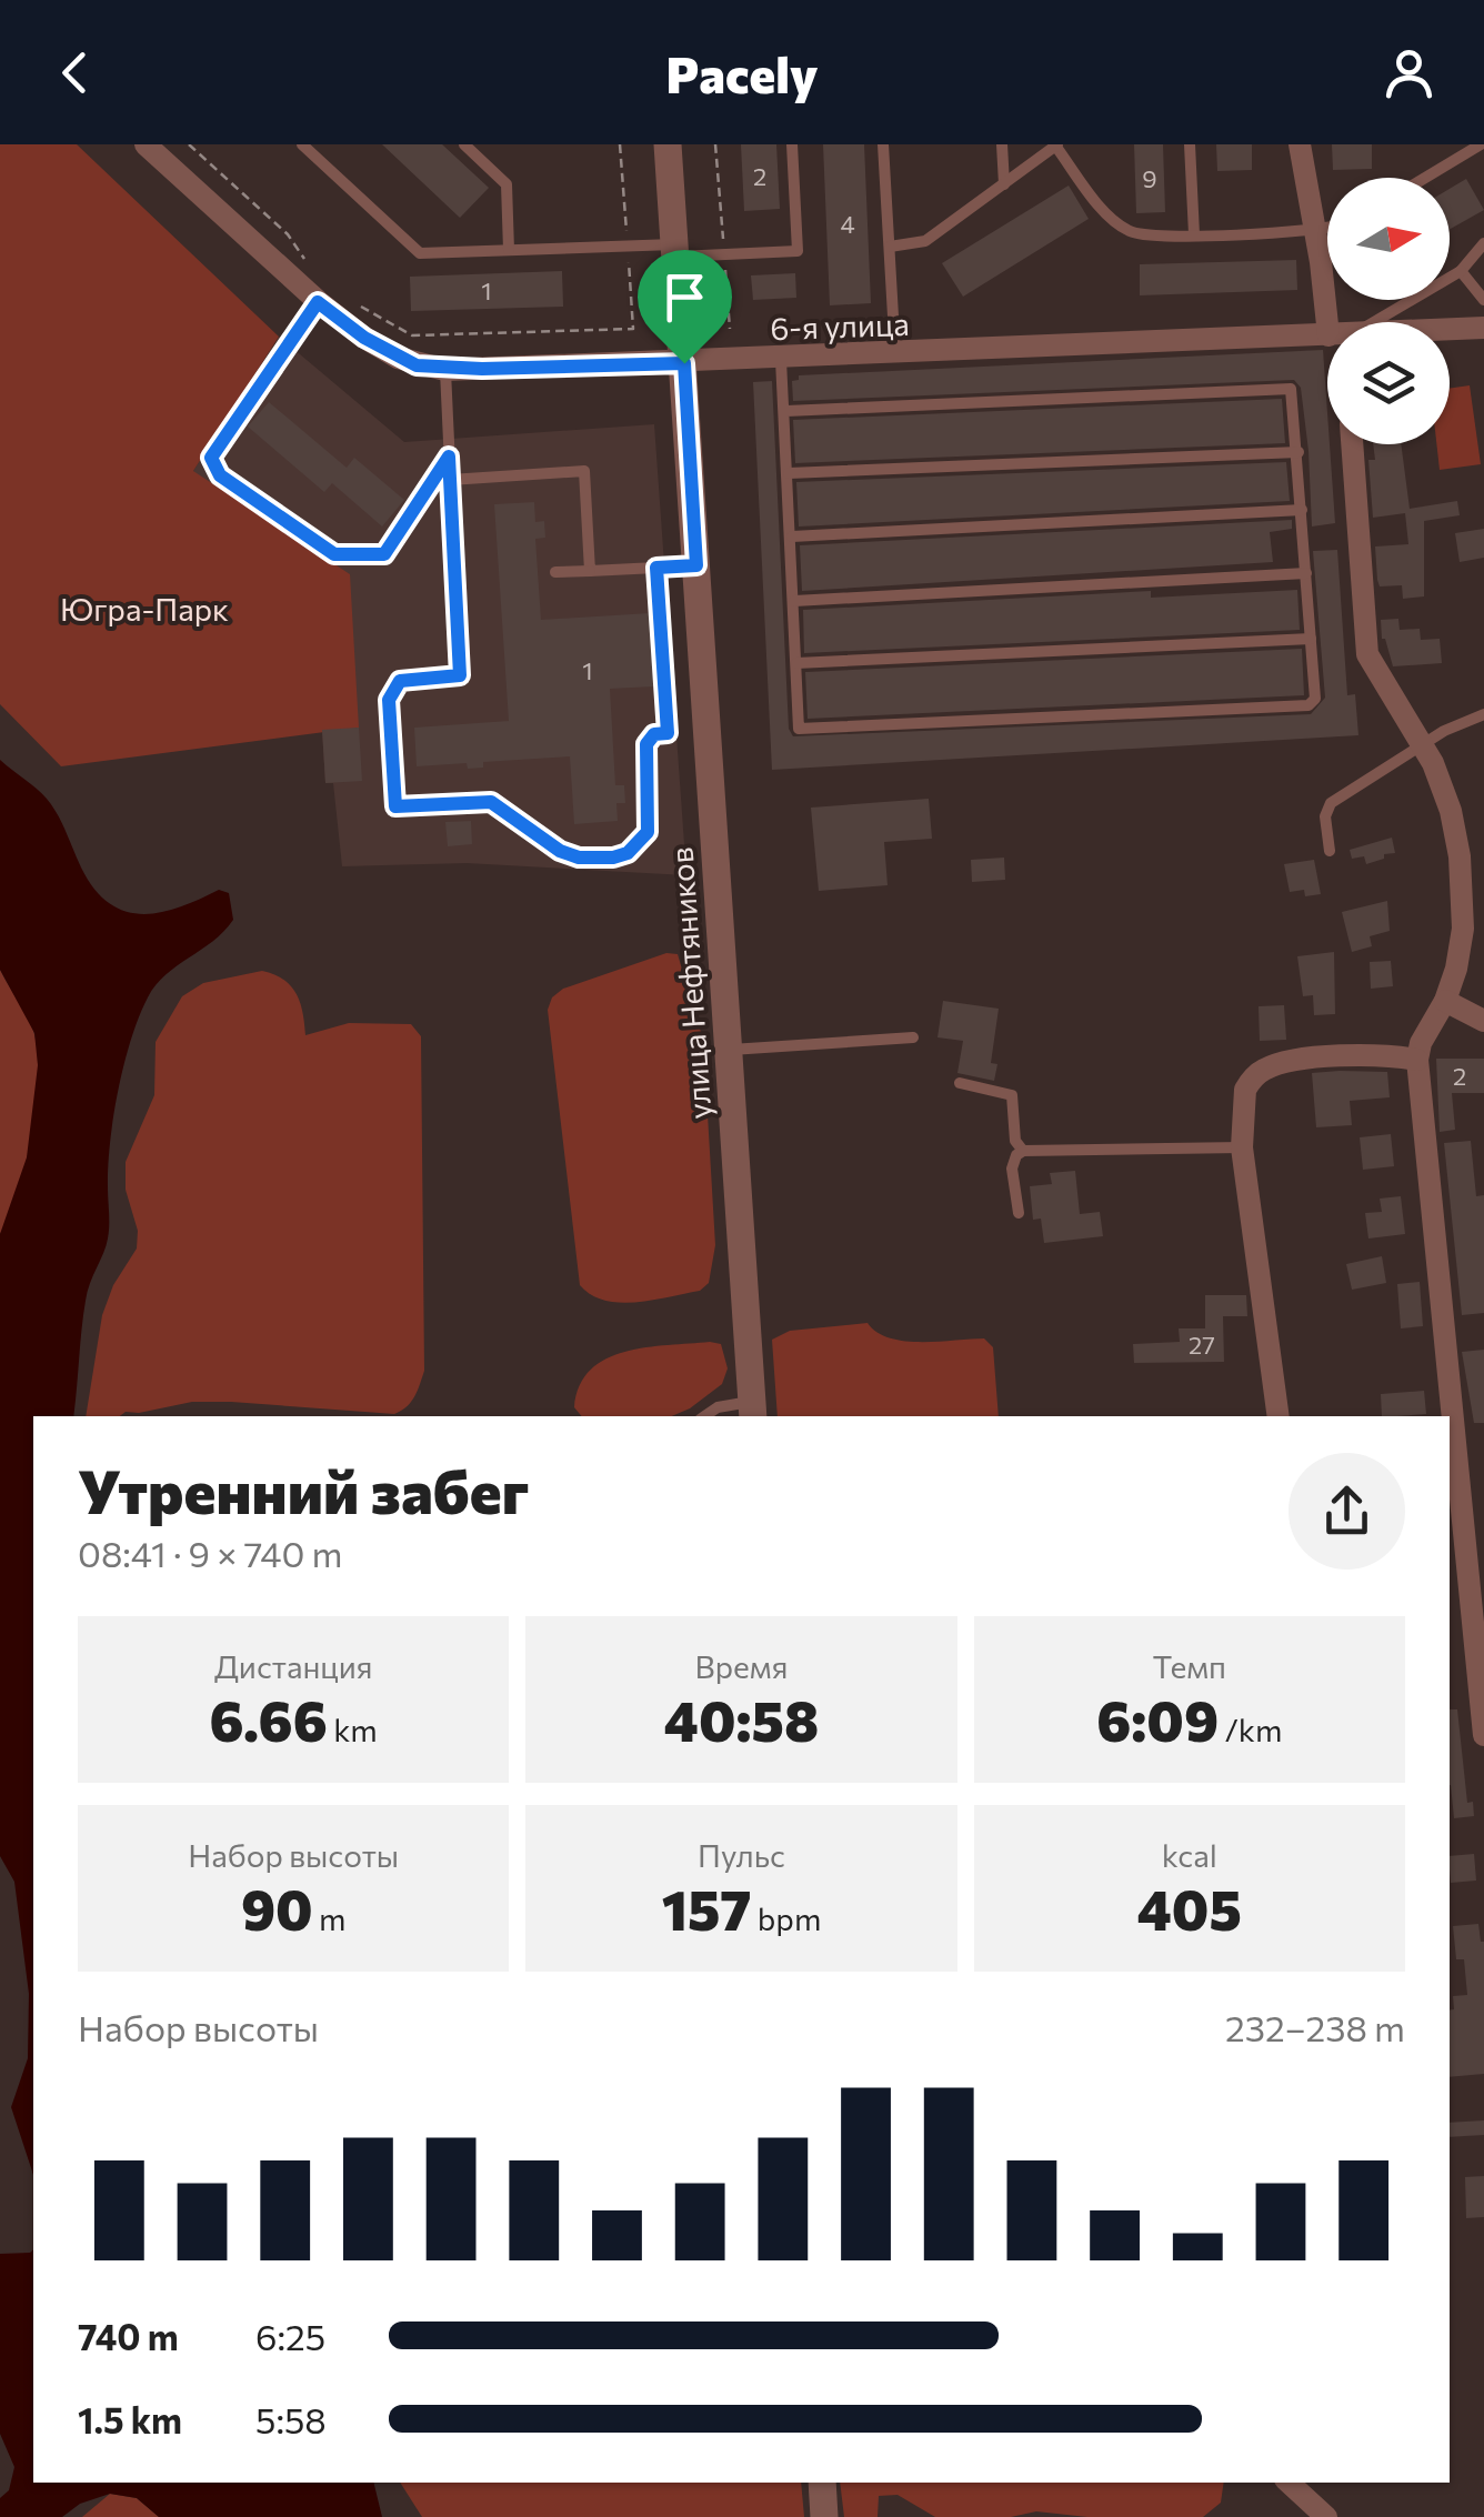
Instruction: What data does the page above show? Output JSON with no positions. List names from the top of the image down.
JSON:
{
  "streets": {
    "street": ["6-я улица", "улица Нефтяников"]
  },
  "crossings": [
    ["6-я улица", "улица Нефтяников"]
  ],
  "parks": ["Югра-Парк"],
  "house_numbers": [
    "2",
    "9",
    "4",
    "1",
    "1",
    "2",
    "27"
  ],
  "north": "right",
  "page": {
    "header": "Pacely",
    "heading": ["Утренний забег", "08:41 · 9 × 740 m"],
    "stats": [
      ["Дистанция", "6.66 km"],
      ["Время", "40:58"],
      ["Темп", "6:09 /km"],
      ["Набор высоты", "90 m"],
      ["Пульс", "157 bpm"],
      ["kcal", "405"]
    ],
    "chart": ["Набор высоты", "232–238 m"],
    "list": [
      {
        "name": "740 m",
        "note": "6:25"
      },
      {
        "name": "1.5 km",
        "note": "5:58"
      }
    ]
  }
}
